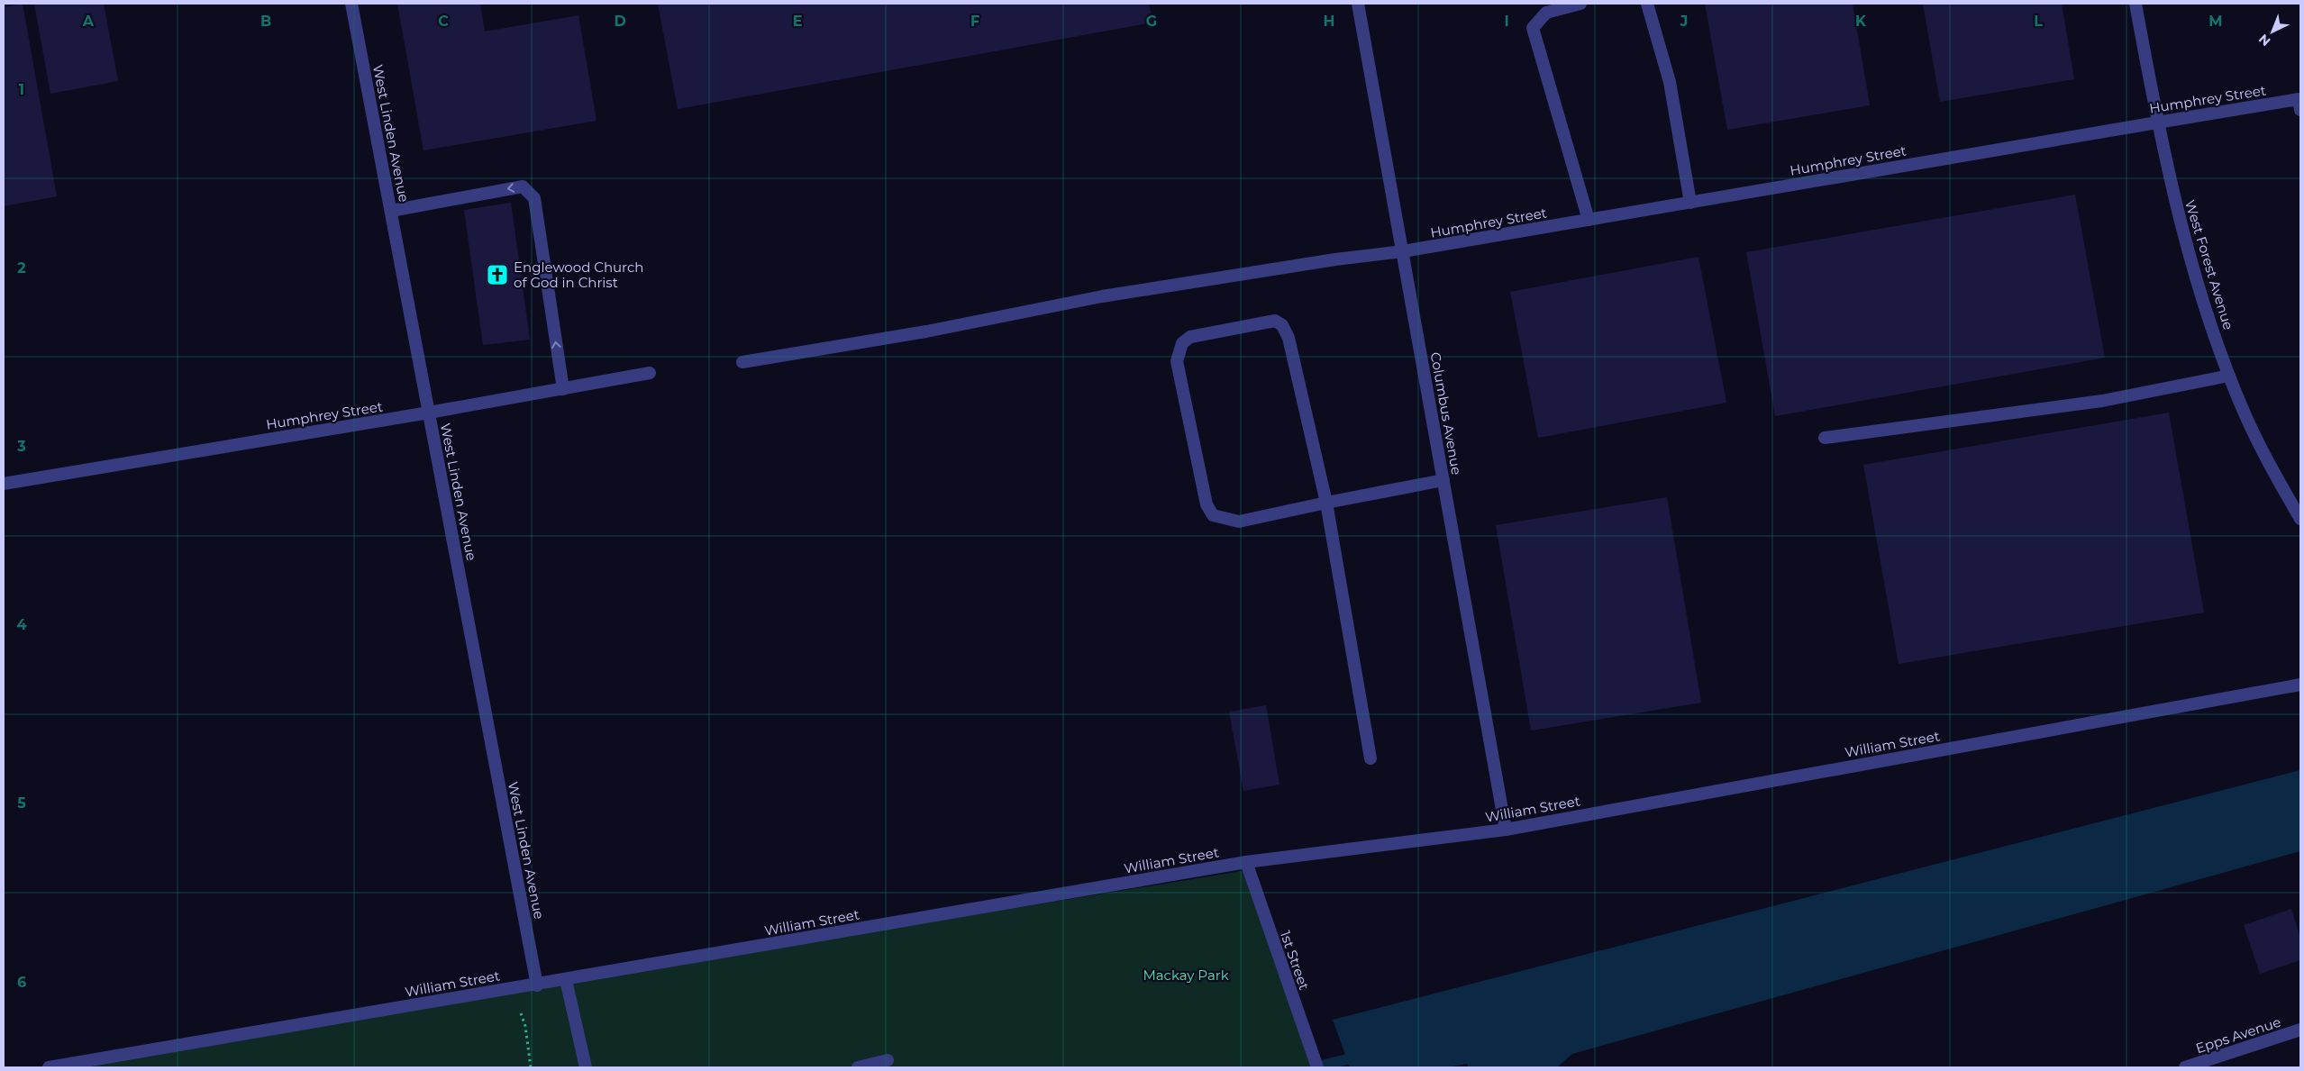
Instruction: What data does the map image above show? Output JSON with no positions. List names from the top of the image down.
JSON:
{
  "streets": {
    "street": [
      "Humphrey Street",
      "West Linden Avenue",
      "West Forest Avenue",
      "Columbus Avenue",
      "William Street",
      "1st Street",
      "Epps Avenue"
    ]
  },
  "crossings": [
    ["Humphrey Street", "West Linden Avenue"],
    ["Humphrey Street", "West Forest Avenue"],
    ["Humphrey Street", "Columbus Avenue"],
    ["West Linden Avenue", "William Street"],
    ["Columbus Avenue", "William Street"],
    ["William Street", "1st Street"]
  ],
  "parks": ["Mackay Park"],
  "places": {
    "church": ["Englewood Church of God in Christ"]
  },
  "north": "bottom left",
  "grid": {
    "columns": [
      "A",
      "B",
      "C",
      "D",
      "E",
      "F",
      "G",
      "H",
      "I",
      "J",
      "K",
      "L",
      "M"
    ],
    "rows": [
      "1",
      "2",
      "3",
      "4",
      "5",
      "6"
    ]
  }
}
